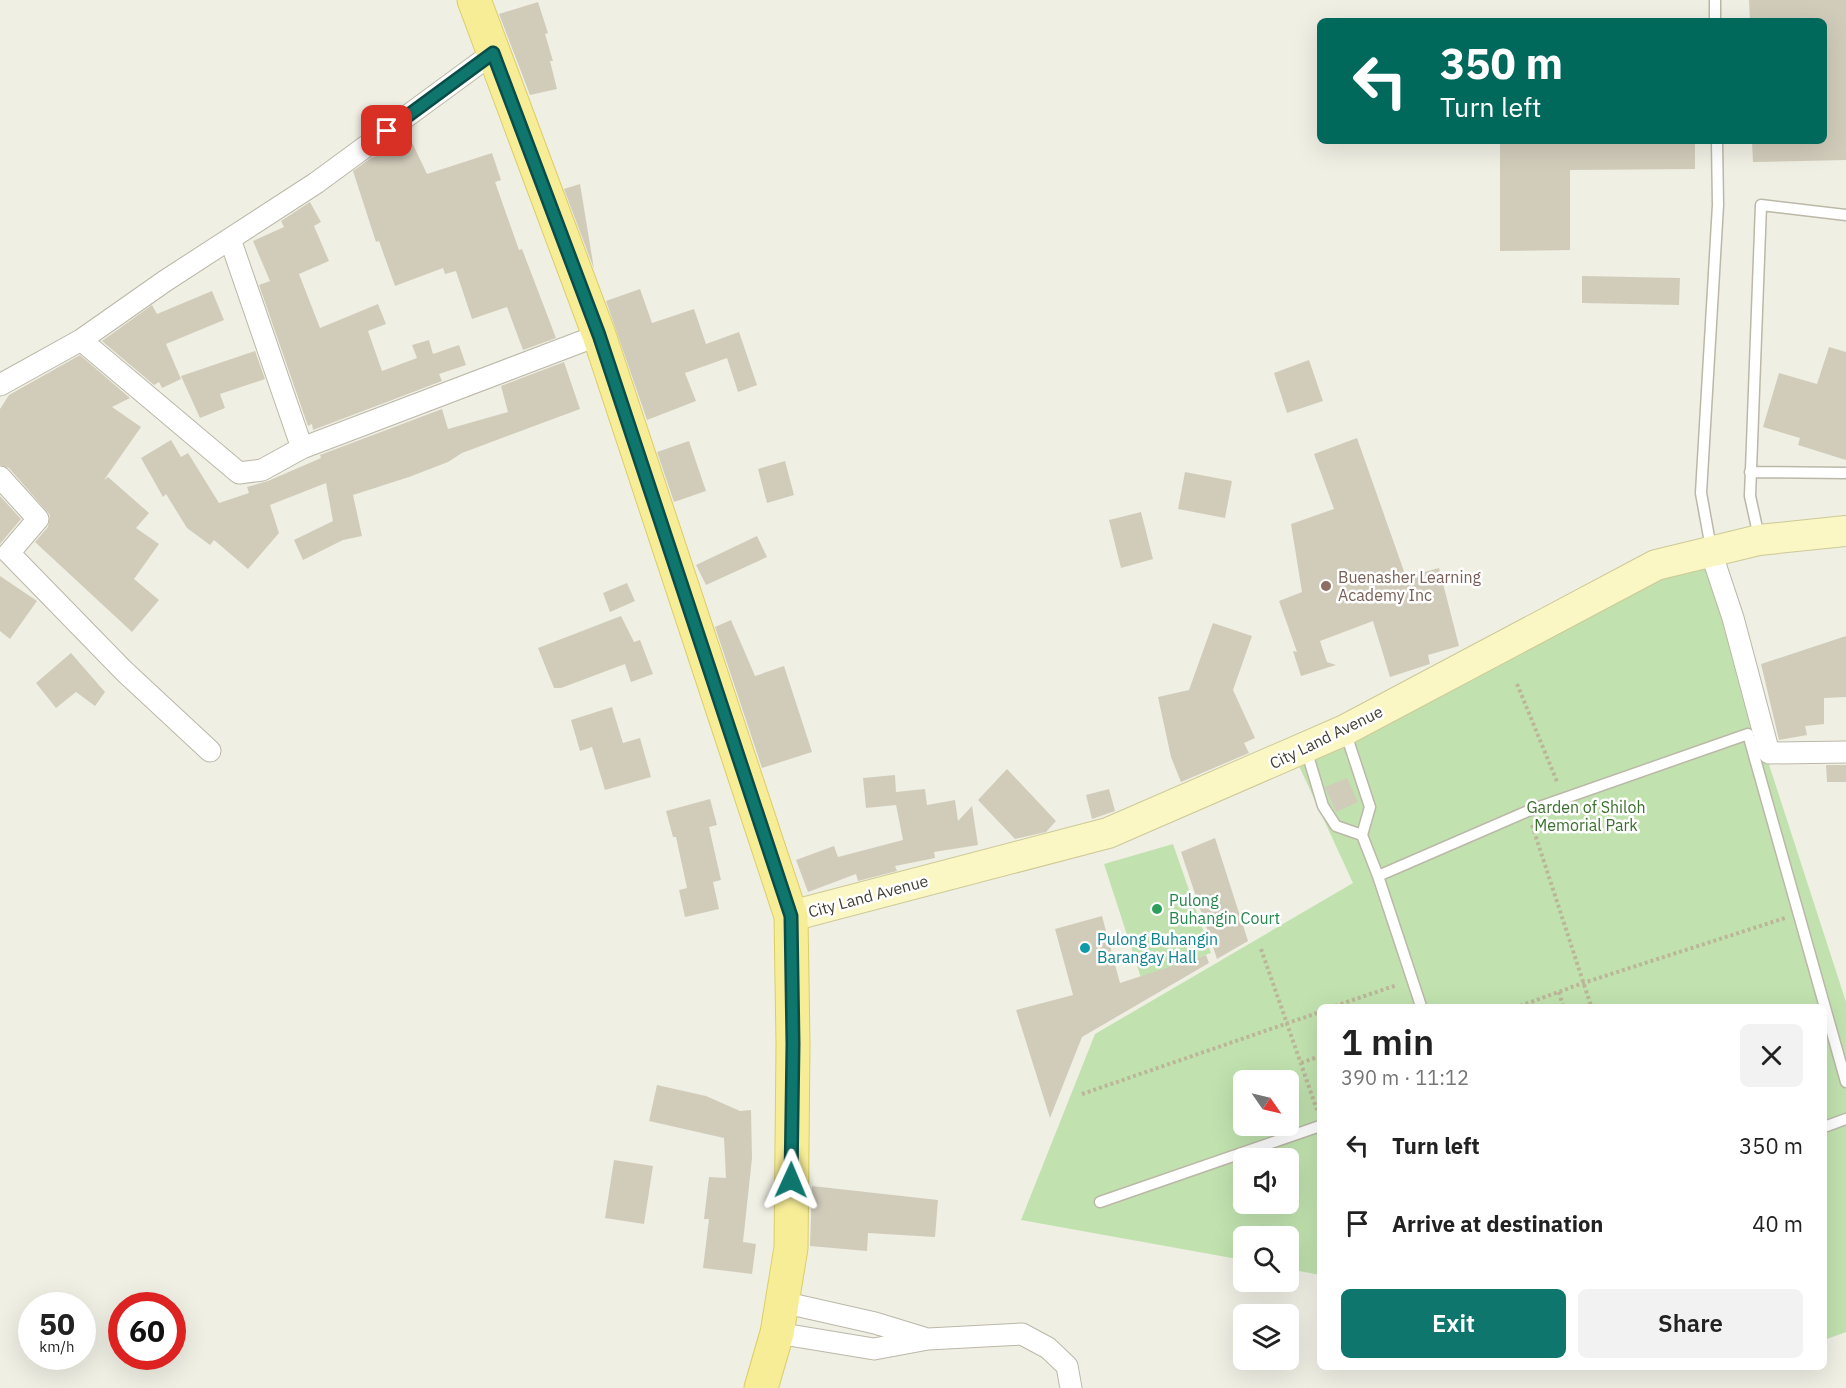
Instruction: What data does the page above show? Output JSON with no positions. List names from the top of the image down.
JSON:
{
  "streets": {
    "street": ["City Land Avenue"]
  },
  "parks": ["Garden of Shiloh Memorial Park"],
  "places": ["Buenasher Learning Academy Inc", "Pulong Buhangin Court", "Pulong Buhangin Barangay Hall"],
  "north": "bottom right",
  "page": {
    "turn": ["350 m", "Turn left"],
    "heading": ["1 min", "390 m · 11:12"],
    "list": [
      {
        "name": "Turn left",
        "value": "350 m"
      },
      {
        "name": "Arrive at destination",
        "value": "40 m"
      }
    ],
    "buttons": ["Exit", "Share"],
    "speed": "50 km/h",
    "limit": "60"
  }
}
